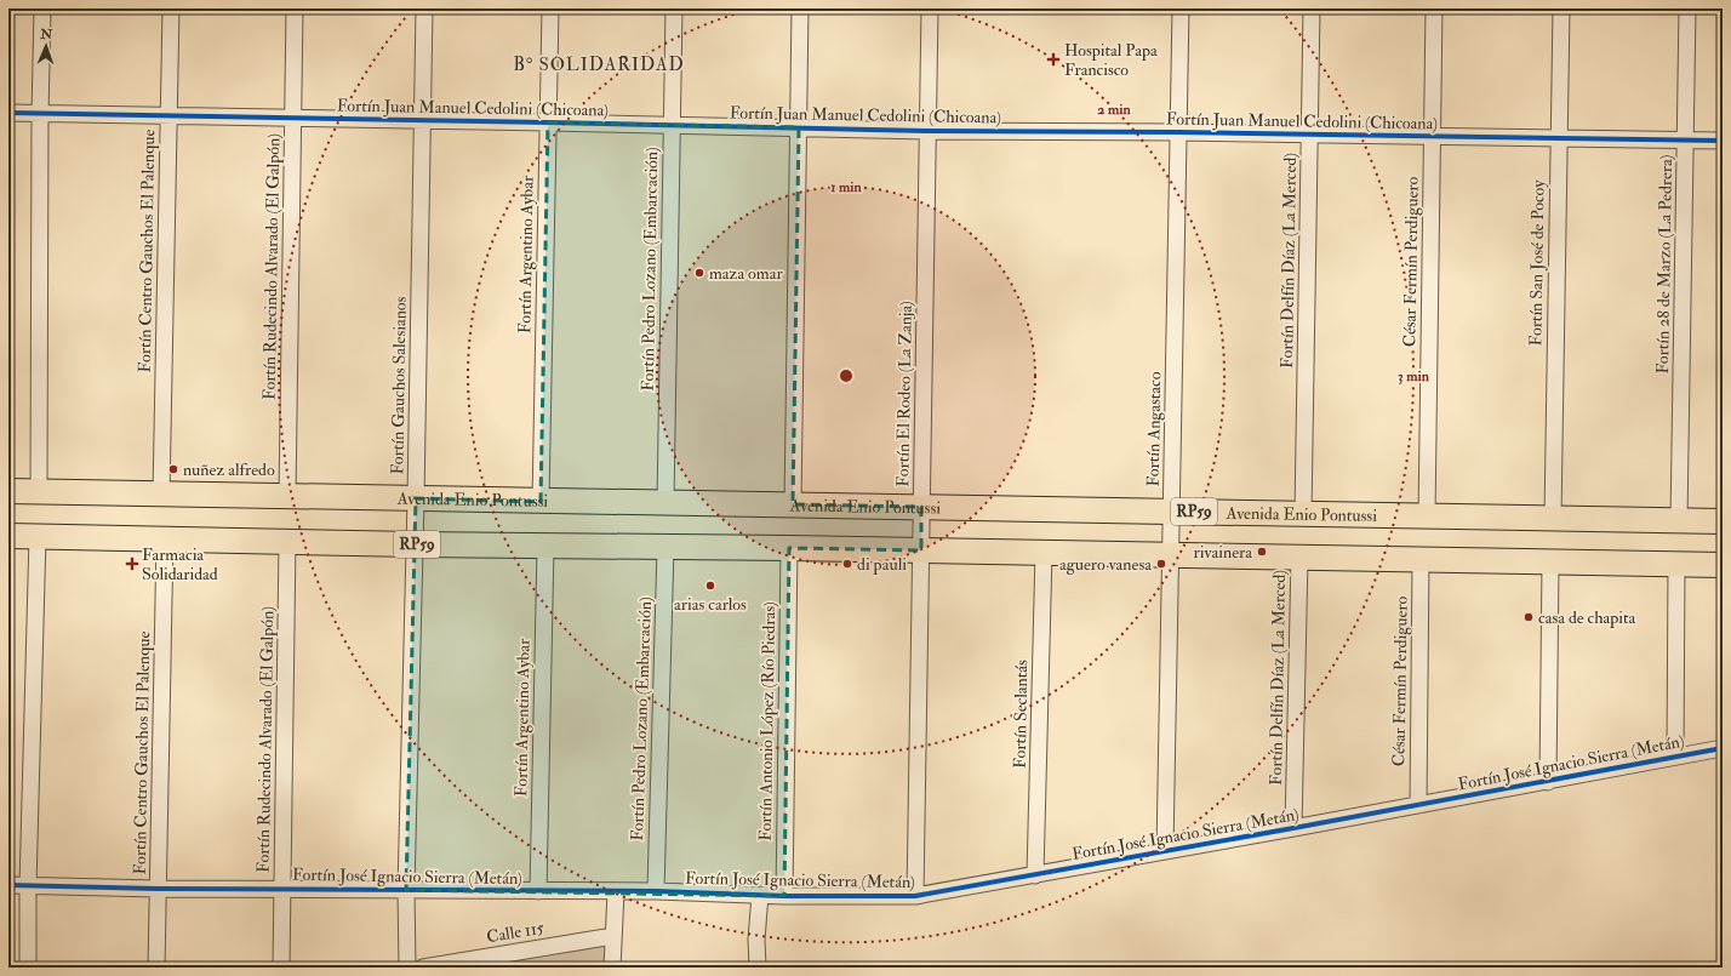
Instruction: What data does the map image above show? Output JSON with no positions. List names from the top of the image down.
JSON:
{
  "streets": {
    "main road": ["Avenida Enio Pontussi", "RP59"],
    "street": [
      "Fortín Juan Manuel Cedolini (Chicoana)",
      "Fortín Centro Gauchos El Palenque",
      "Fortín Argentino Aybar",
      "Fortín Delfín Díaz (La Merced)",
      "César Fermín Perdiguero",
      "Fortín San José de Pocoy",
      "Fortín 28 de Marzo (La Pedrera)",
      "Fortín Rudecindo Alvarado (El Galpón)",
      "Fortín Pedro Lozano (Embarcación)",
      "Fortín Gauchos Salesianos",
      "Fortín El Rodeo (La Zanja)",
      "Fortín Angastaco",
      "Fortín Seclantás",
      "Fortín Antonio López (Río Piedras)",
      "Fortín José Ignacio Sierra (Metán)",
      "Calle 115"
    ]
  },
  "crossings": [
    ["Fortín Juan Manuel Cedolini (Chicoana)", "Fortín Centro Gauchos El Palenque"],
    ["Fortín Juan Manuel Cedolini (Chicoana)", "Fortín Argentino Aybar"],
    ["Fortín Juan Manuel Cedolini (Chicoana)", "Fortín Delfín Díaz (La Merced)"],
    ["Fortín Juan Manuel Cedolini (Chicoana)", "César Fermín Perdiguero"],
    ["Fortín Juan Manuel Cedolini (Chicoana)", "Fortín San José de Pocoy"],
    ["Fortín Juan Manuel Cedolini (Chicoana)", "Fortín 28 de Marzo (La Pedrera)"],
    ["Fortín Juan Manuel Cedolini (Chicoana)", "Fortín Rudecindo Alvarado (El Galpón)"],
    ["Fortín Juan Manuel Cedolini (Chicoana)", "Fortín Pedro Lozano (Embarcación)"],
    ["Fortín Juan Manuel Cedolini (Chicoana)", "Fortín Gauchos Salesianos"],
    ["Fortín Juan Manuel Cedolini (Chicoana)", "Fortín El Rodeo (La Zanja)"],
    ["Fortín Juan Manuel Cedolini (Chicoana)", "Fortín Angastaco"],
    ["Fortín Centro Gauchos El Palenque", "Avenida Enio Pontussi"],
    ["Fortín Centro Gauchos El Palenque", "RP59"],
    ["Fortín Centro Gauchos El Palenque", "Fortín José Ignacio Sierra (Metán)"],
    ["Fortín Argentino Aybar", "Avenida Enio Pontussi"],
    ["Fortín Argentino Aybar", "RP59"],
    ["Fortín Argentino Aybar", "Fortín José Ignacio Sierra (Metán)"],
    ["Fortín Delfín Díaz (La Merced)", "Avenida Enio Pontussi"],
    ["Fortín Delfín Díaz (La Merced)", "RP59"],
    ["Fortín Delfín Díaz (La Merced)", "Fortín José Ignacio Sierra (Metán)"],
    ["César Fermín Perdiguero", "Avenida Enio Pontussi"],
    ["César Fermín Perdiguero", "RP59"],
    ["César Fermín Perdiguero", "Fortín José Ignacio Sierra (Metán)"],
    ["Fortín San José de Pocoy", "Avenida Enio Pontussi"],
    ["Fortín 28 de Marzo (La Pedrera)", "Avenida Enio Pontussi"],
    ["Fortín Rudecindo Alvarado (El Galpón)", "Avenida Enio Pontussi"],
    ["Fortín Rudecindo Alvarado (El Galpón)", "RP59"],
    ["Fortín Rudecindo Alvarado (El Galpón)", "Fortín José Ignacio Sierra (Metán)"],
    ["Fortín Pedro Lozano (Embarcación)", "Avenida Enio Pontussi"],
    ["Fortín Pedro Lozano (Embarcación)", "RP59"],
    ["Fortín Pedro Lozano (Embarcación)", "Fortín José Ignacio Sierra (Metán)"],
    ["Fortín Gauchos Salesianos", "Avenida Enio Pontussi"],
    ["Fortín Gauchos Salesianos", "RP59"],
    ["Fortín Gauchos Salesianos", "Fortín José Ignacio Sierra (Metán)"],
    ["Fortín El Rodeo (La Zanja)", "Avenida Enio Pontussi"],
    ["Fortín El Rodeo (La Zanja)", "RP59"],
    ["Fortín El Rodeo (La Zanja)", "Fortín José Ignacio Sierra (Metán)"],
    ["Fortín Angastaco", "Avenida Enio Pontussi"],
    ["Fortín Angastaco", "RP59"],
    ["Fortín Angastaco", "Fortín José Ignacio Sierra (Metán)"],
    ["RP59", "Fortín Seclantás"],
    ["RP59", "Fortín Antonio López (Río Piedras)"],
    ["Fortín Seclantás", "Fortín José Ignacio Sierra (Metán)"],
    ["Fortín Antonio López (Río Piedras)", "Fortín José Ignacio Sierra (Metán)"]
  ],
  "districts": ["B° SOLIDARIDAD"],
  "places": {
    "health": ["Hospital Papa Francisco", "Farmacia Solidaridad"],
    "other": [
      "maza omar",
      "nuñez alfredo",
      "rivainera",
      "di pauli",
      "aguero vanesa",
      "arias carlos",
      "casa de chapita"
    ]
  },
  "north": "top",
  "rings": ["2 min", "1 min", "3 min"]
}
